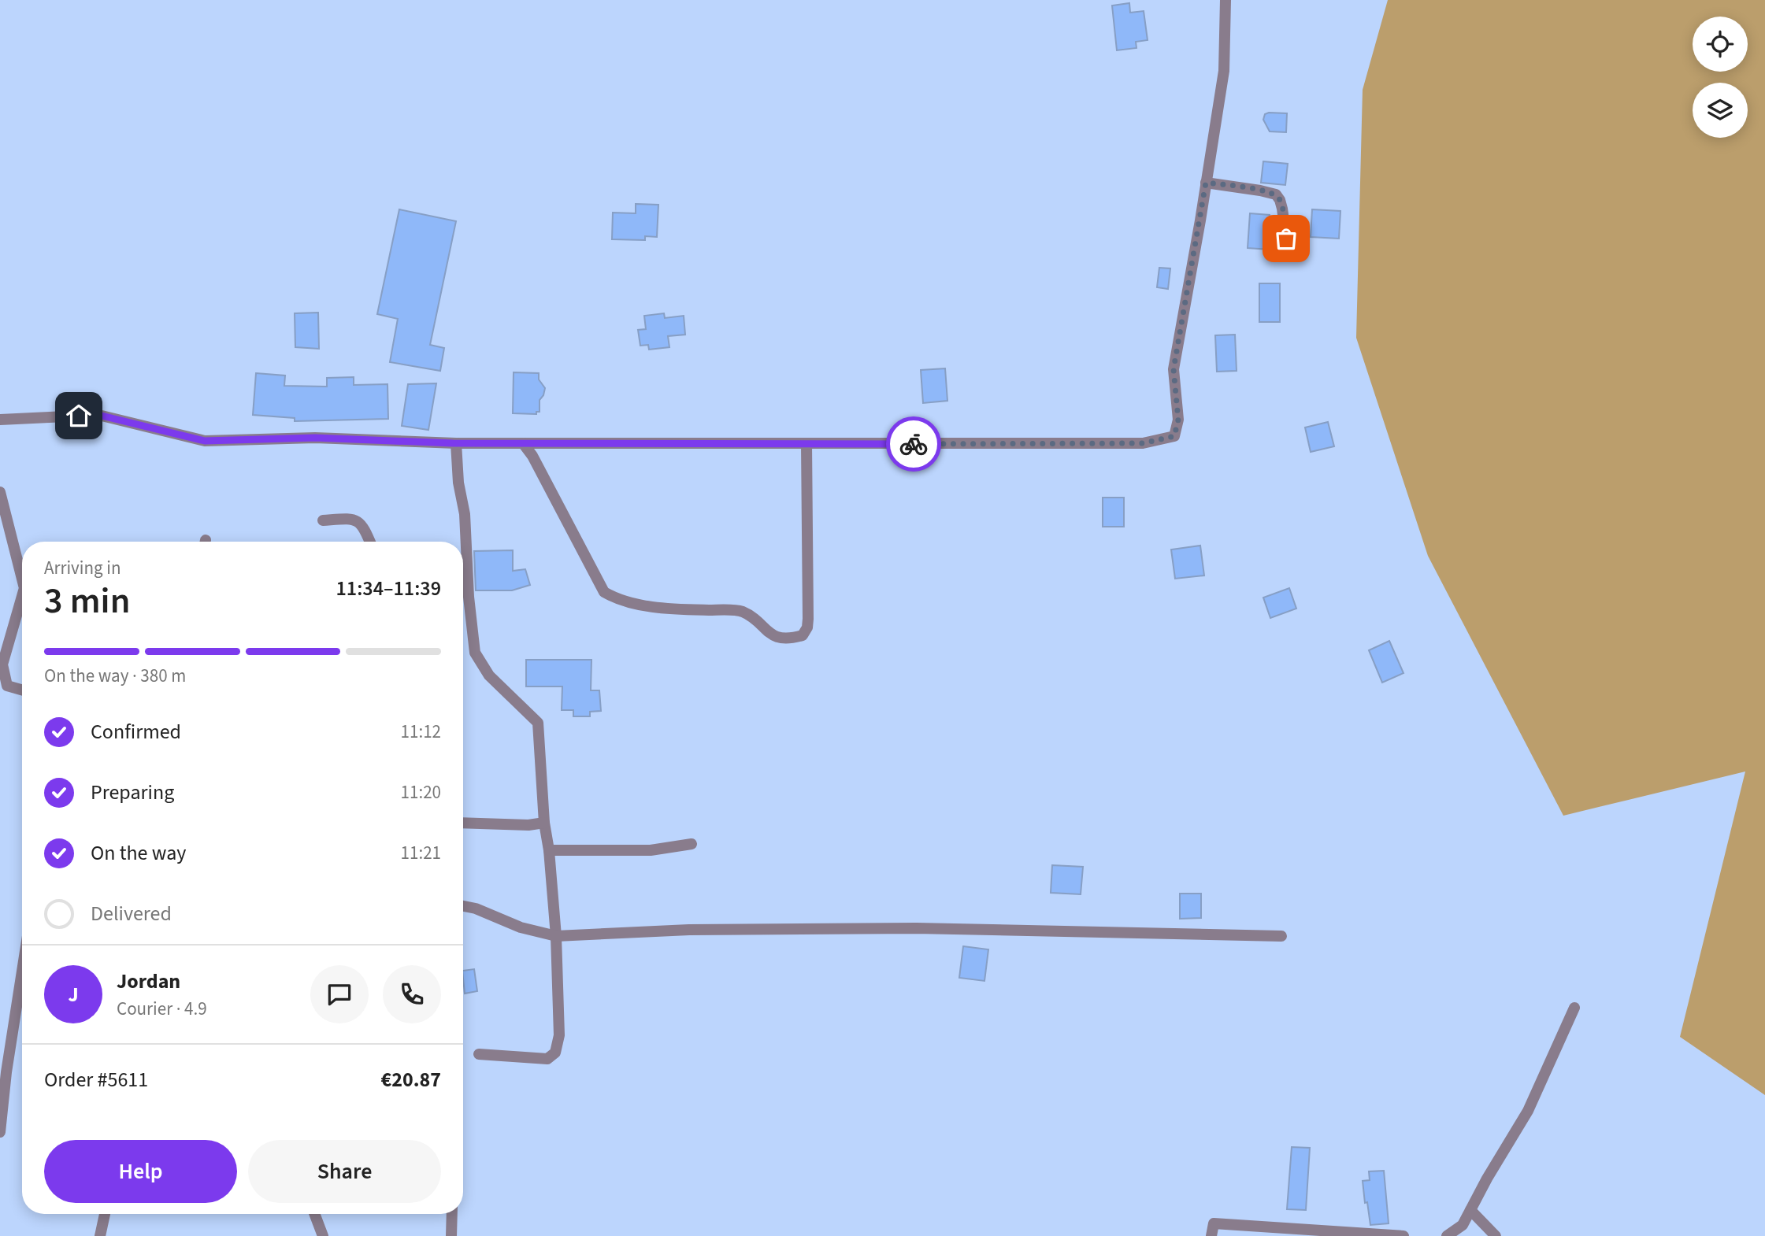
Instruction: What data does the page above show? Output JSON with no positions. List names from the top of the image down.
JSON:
{
  "page": {
    "heading": ["3 min", "Arriving in", "11:34–11:39"],
    "panel": [
      "Jordan",
      "Courier · 4.9",
      "Order #5611",
      "€20.87"
    ],
    "bar": "On the way · 380 m",
    "list": [
      ["Confirmed", "11:12"],
      ["Preparing", "11:20"],
      ["On the way", "11:21"],
      "Delivered"
    ],
    "round": "J",
    "buttons": ["Help", "Share"]
  }
}
